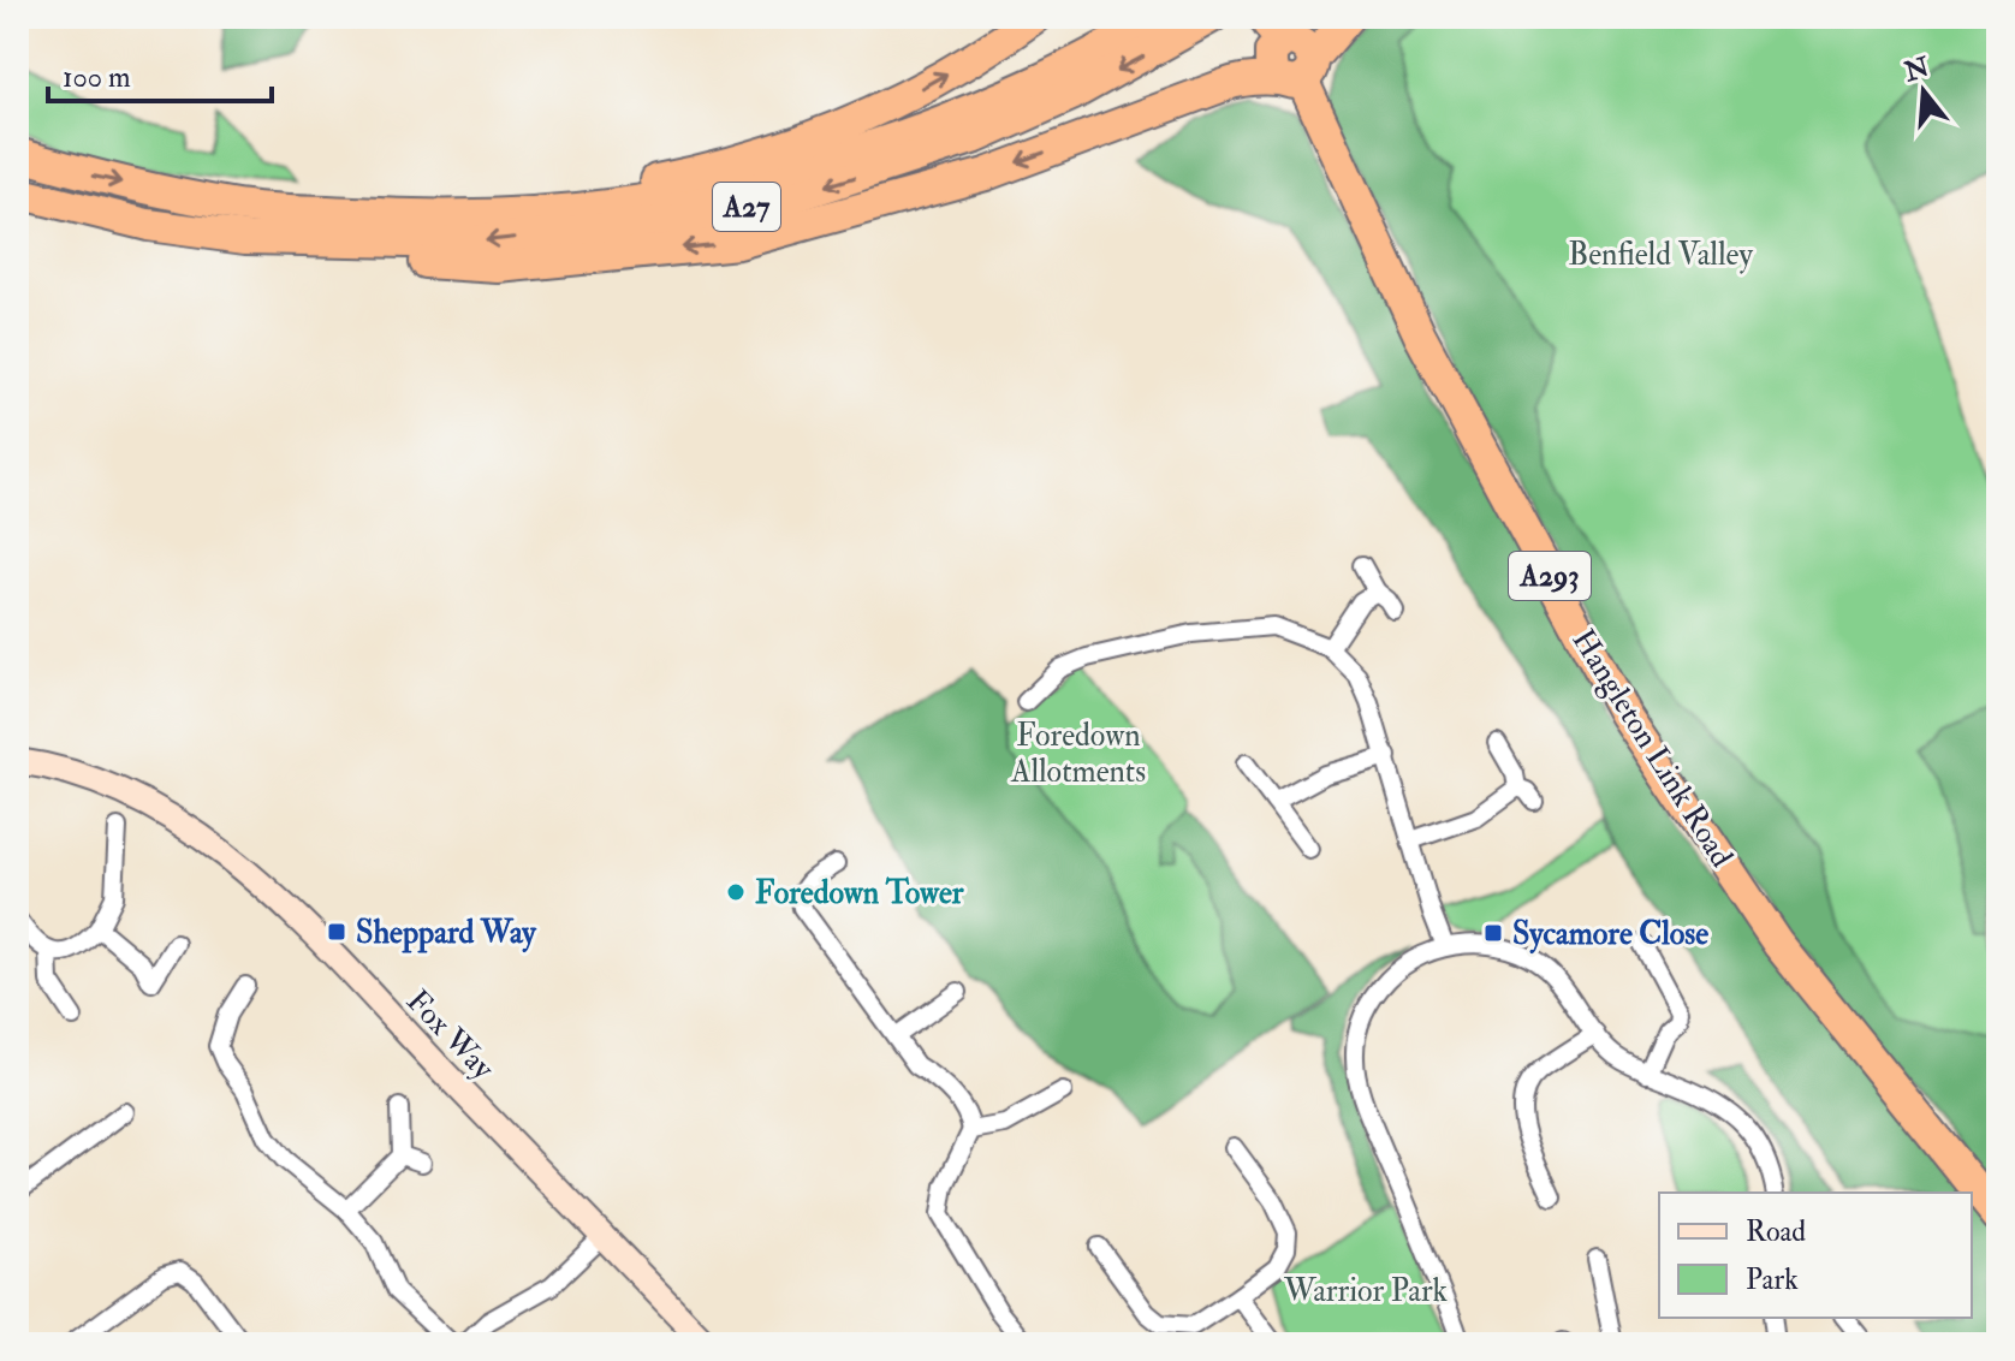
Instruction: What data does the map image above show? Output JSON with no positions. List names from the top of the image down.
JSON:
{
  "streets": {
    "highway": ["A27", "A293", "Hangleton Link Road"],
    "street": ["Fox Way"]
  },
  "crossings": [
    ["A27", "Hangleton Link Road"]
  ],
  "parks": ["Benfield Valley", "Foredown Allotments", "Warrior Park"],
  "places": {
    "other": ["Foredown Tower"],
    "transit": ["Sheppard Way", "Sycamore Close"]
  },
  "legend": ["Road", "Park"],
  "scale_bar": "100 m",
  "north": "top"
}
